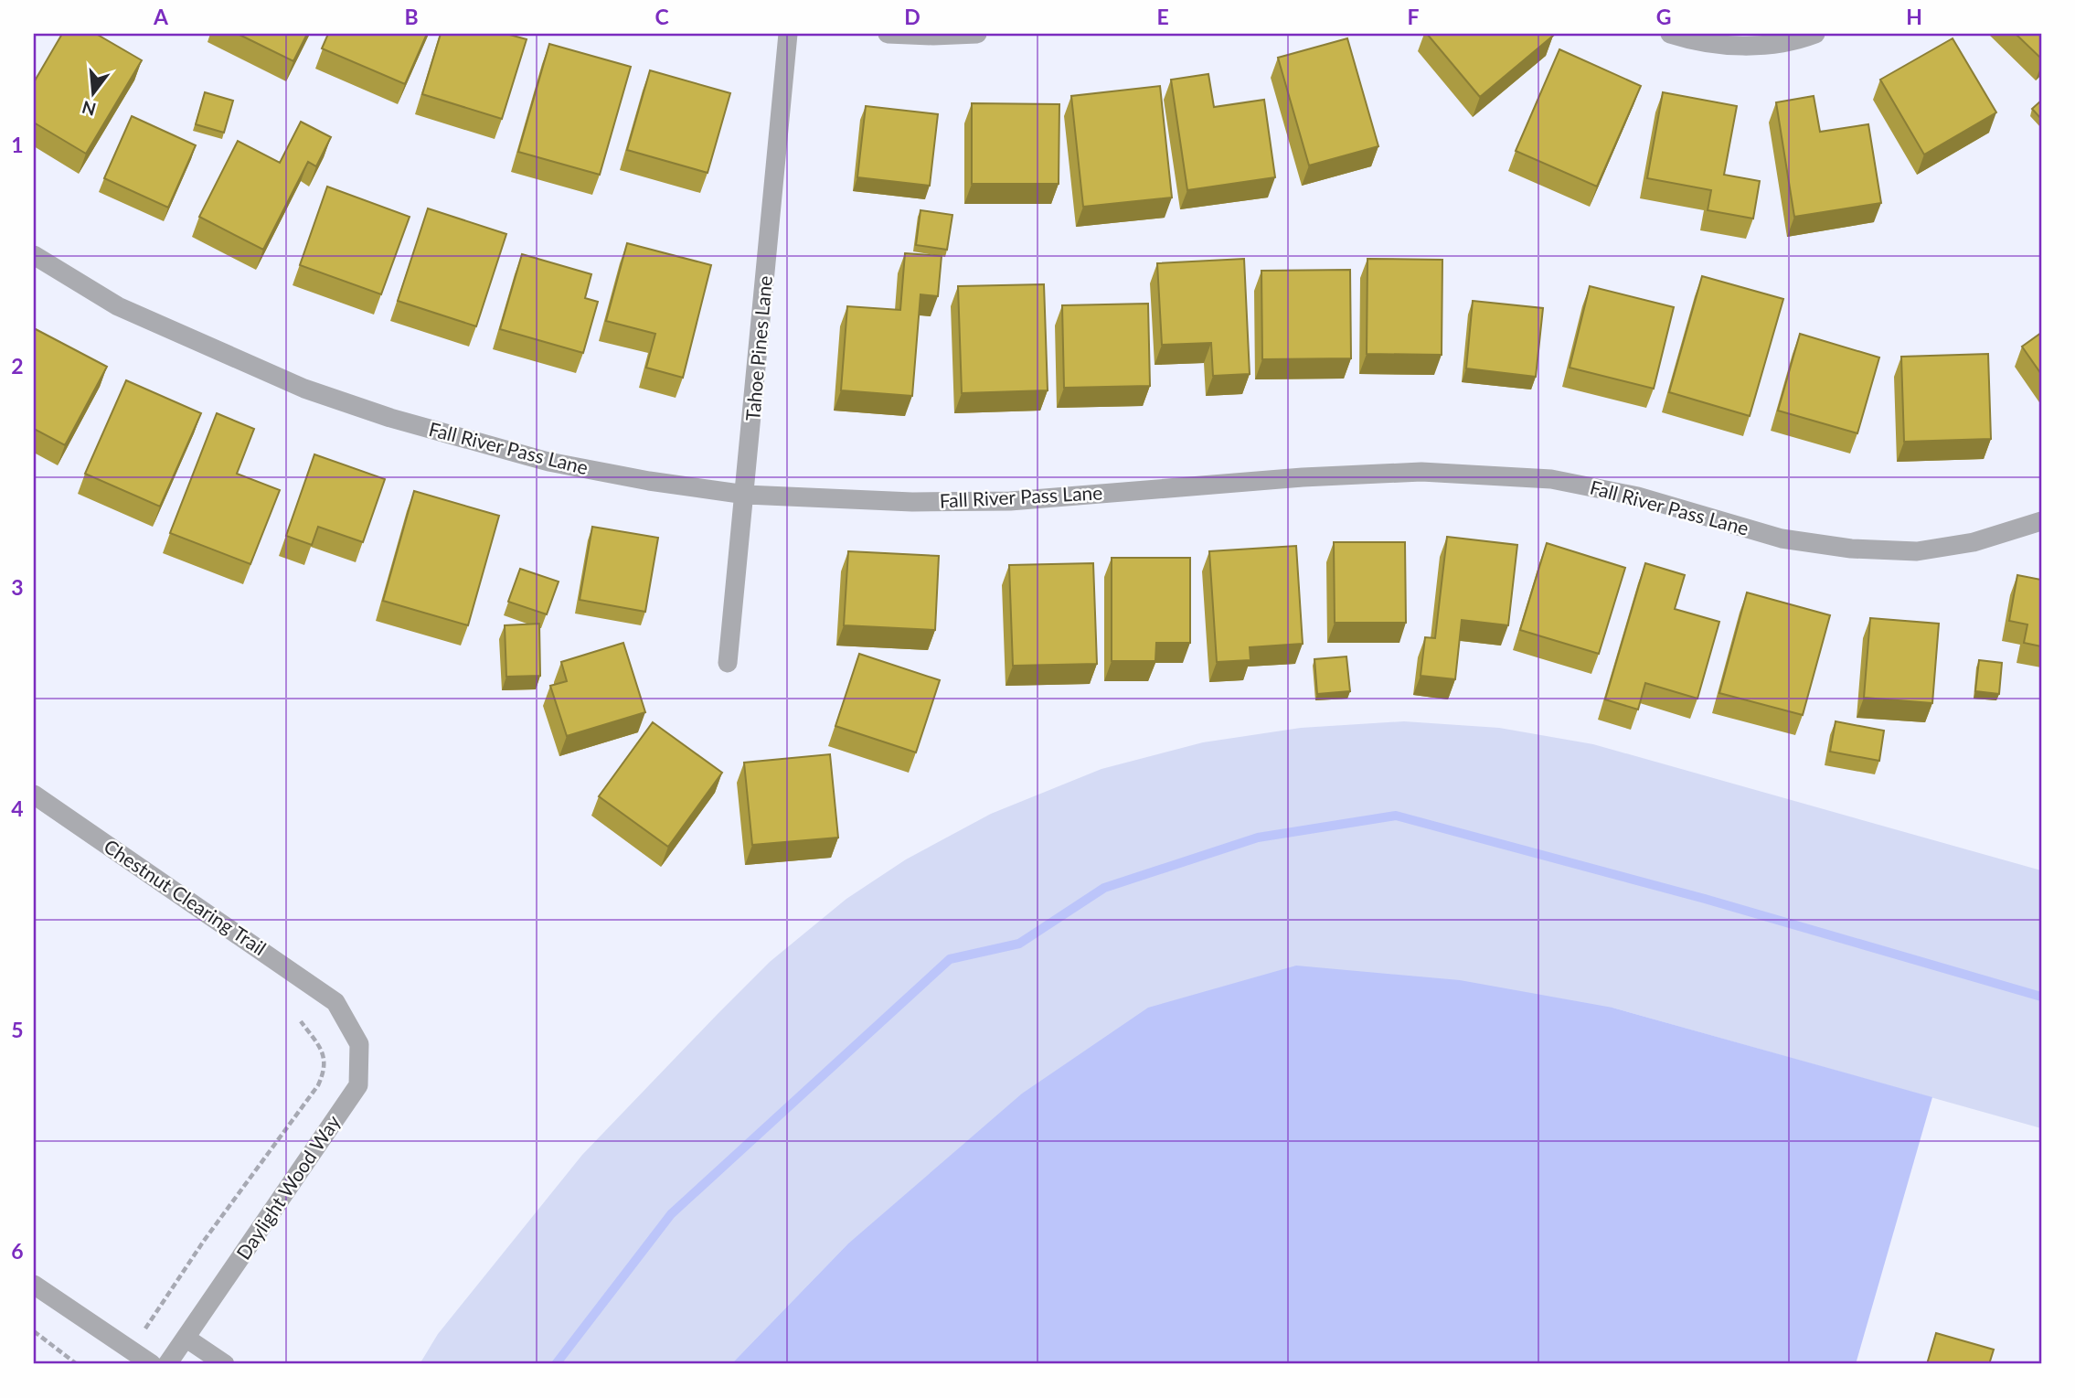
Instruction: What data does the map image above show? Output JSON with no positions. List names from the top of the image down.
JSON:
{
  "streets": {
    "street": [
      "Tahoe Pines Lane",
      "Fall River Pass Lane",
      "Chestnut Clearing Trail",
      "Daylight Wood Way"
    ]
  },
  "crossings": [
    ["Tahoe Pines Lane", "Fall River Pass Lane"],
    ["Chestnut Clearing Trail", "Daylight Wood Way"]
  ],
  "north": "bottom",
  "grid": {
    "columns": [
      "A",
      "B",
      "C",
      "D",
      "E",
      "F",
      "G",
      "H"
    ],
    "rows": [
      "1",
      "2",
      "3",
      "4",
      "5",
      "6"
    ]
  }
}
